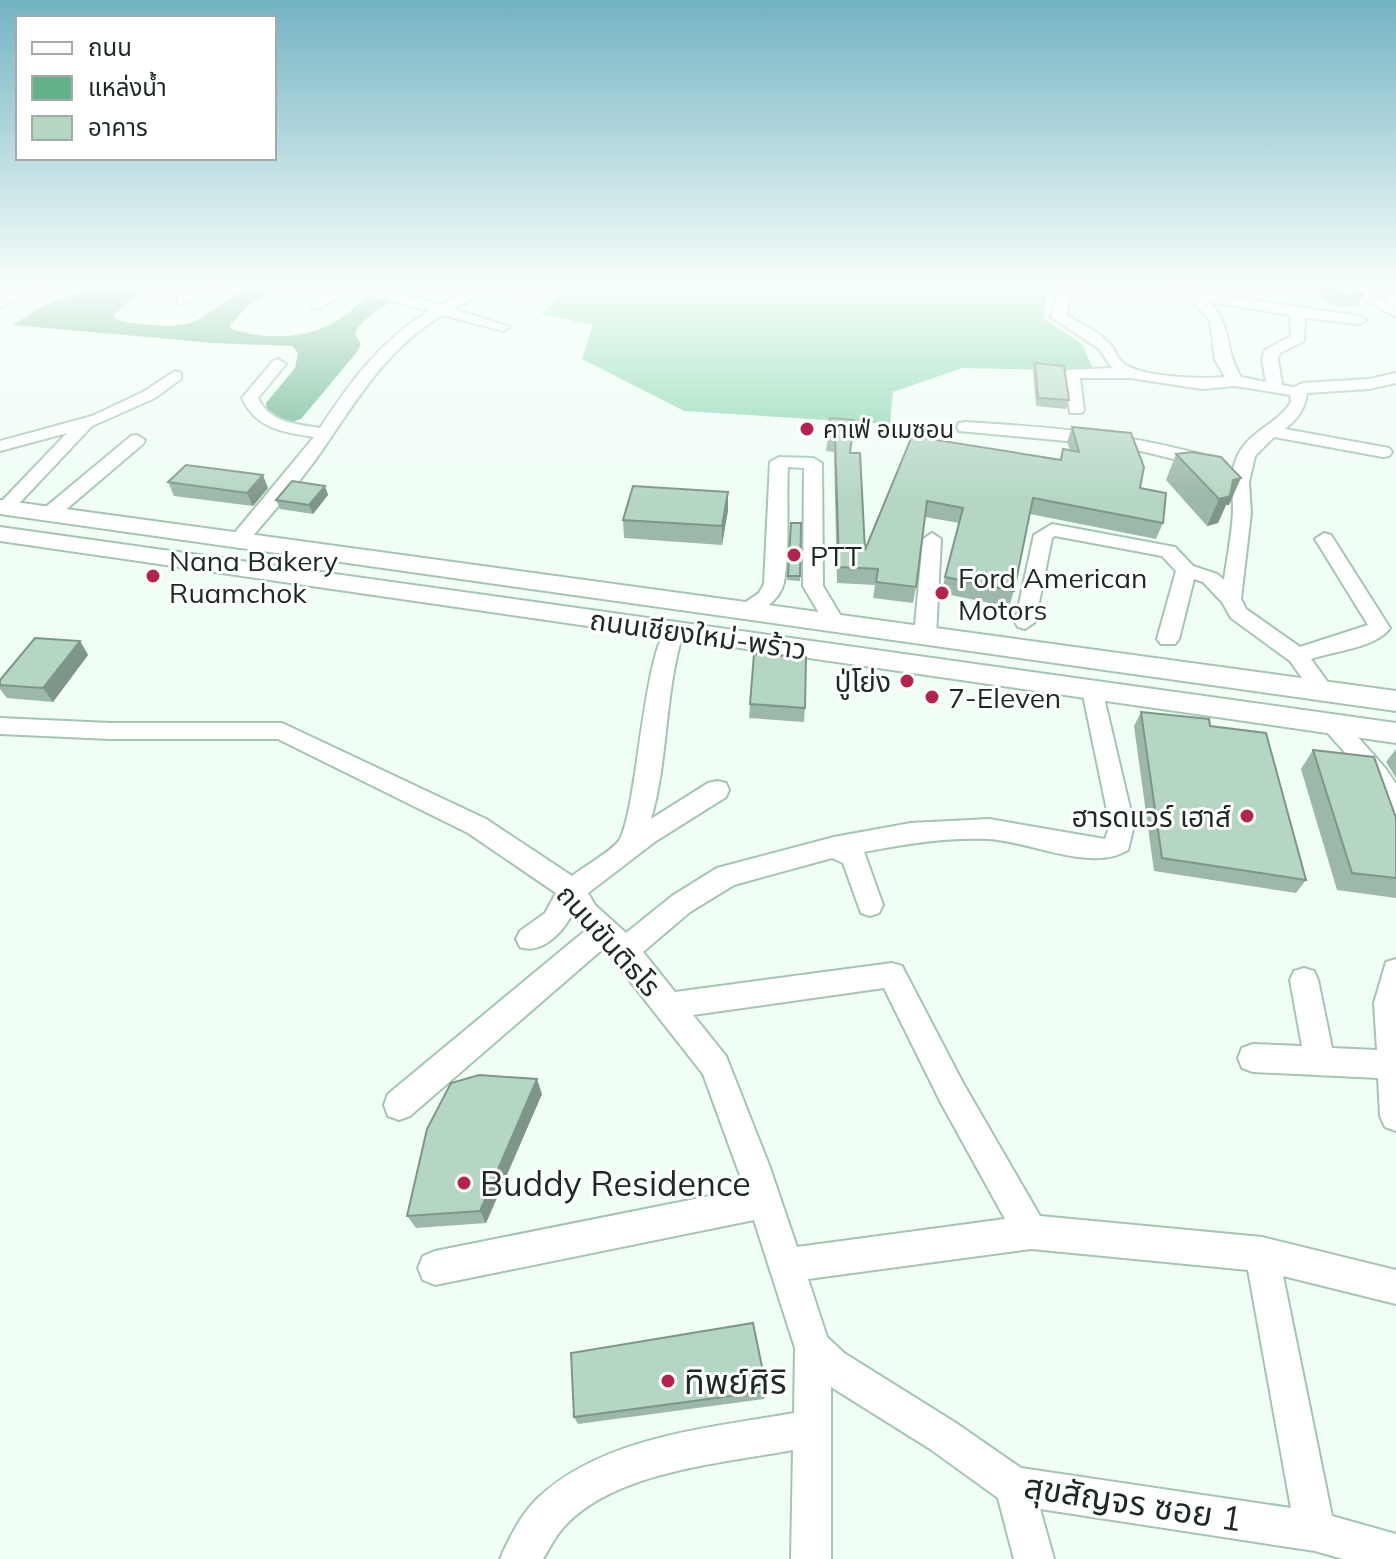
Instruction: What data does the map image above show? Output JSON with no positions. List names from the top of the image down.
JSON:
{
  "streets": {
    "main road": ["ถนนเชียงใหม่-พร้าว"],
    "street": ["ถนนขันติธโร", "สุขสัญจร ซอย 1"]
  },
  "crossings": [
    ["ถนนขันติธโร", "สุขสัญจร ซอย 1"]
  ],
  "places": [
    "คาเฟ่ อเมซอน",
    "PTT",
    "Nana Bakery Ruamchok",
    "Ford American Motors",
    "ปู่โย่ง",
    "7-Eleven",
    "ฮารดแวร์ เฮาส์",
    "Buddy Residence",
    "ทิพย์ศิริ"
  ],
  "legend": ["ถนน", "แหล่งน้ำ", "อาคาร"]
}
